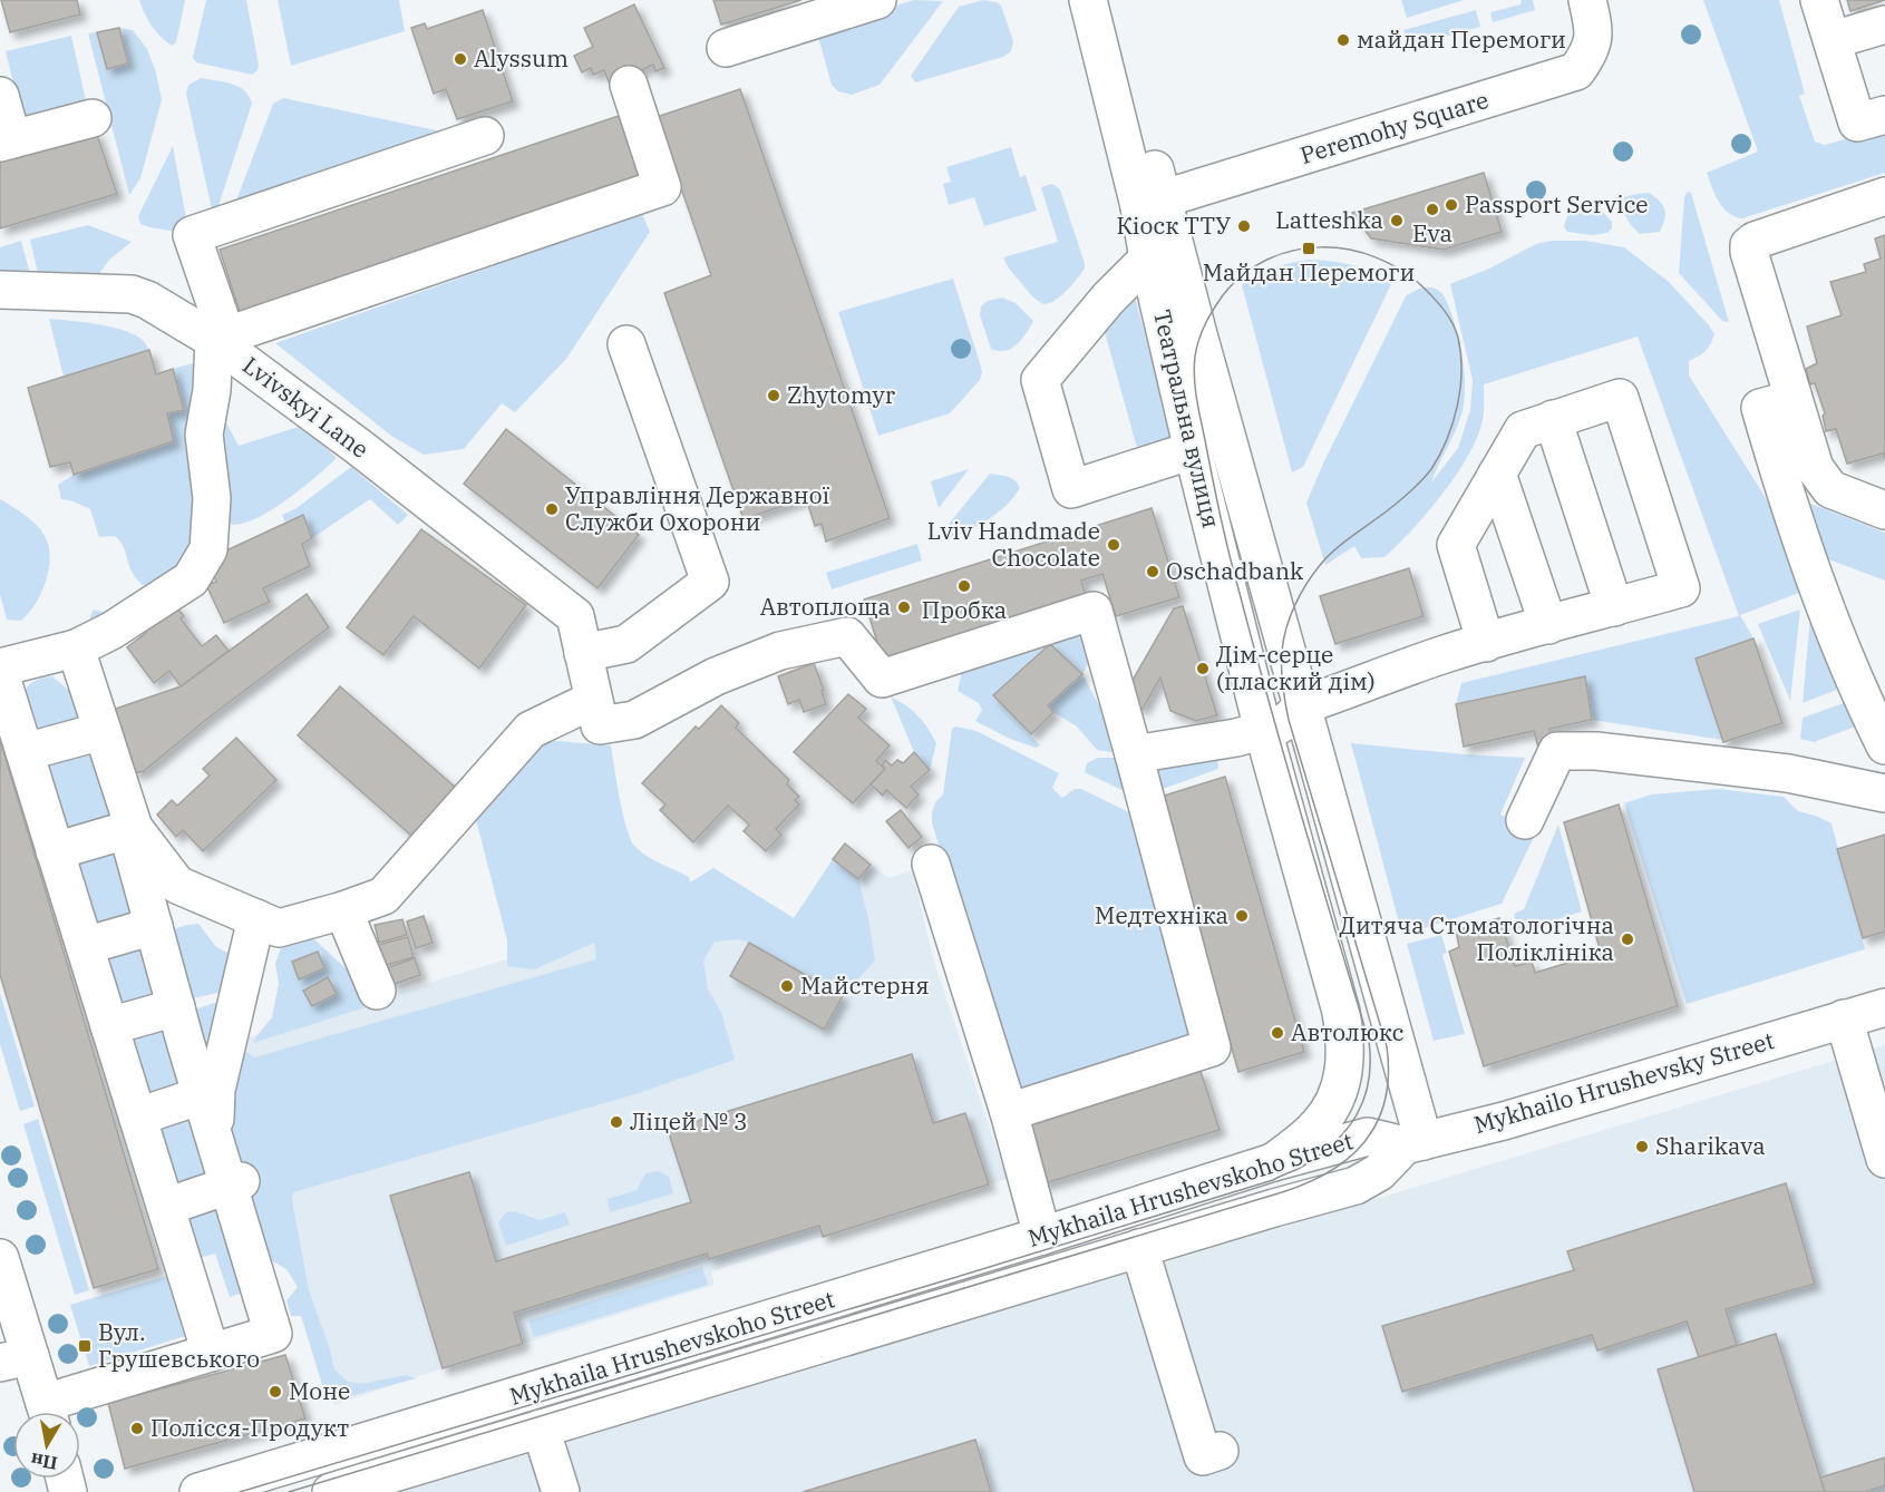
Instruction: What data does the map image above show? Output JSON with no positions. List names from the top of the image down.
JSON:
{
  "streets": {
    "main road": [
      "Peremohy Square",
      "Lvivskyi Lane",
      "Театральна вулиця",
      "Mykhailo Hrushevsky Street",
      "Mykhaila Hrushevskoho Street"
    ]
  },
  "crossings": [
    ["Peremohy Square", "Театральна вулиця"],
    ["Театральна вулиця", "Mykhailo Hrushevsky Street"],
    ["Театральна вулиця", "Mykhaila Hrushevskoho Street"],
    ["Mykhailo Hrushevsky Street", "Mykhaila Hrushevskoho Street"]
  ],
  "places": {
    "other": [
      "майдан Перемоги",
      "Alyssum",
      "Passport Service",
      "Eva",
      "Latteshka",
      "Кіоск ТТУ",
      "Zhytomyr",
      "Управління Державної Служби Охорони",
      "Lviv Handmade Chocolate",
      "Oschadbank",
      "Пробка",
      "Автоплоща",
      "Дім-серце (плаский дім)",
      "Медтехніка",
      "Дитяча Стоматологічна Поліклініка",
      "Майстерня",
      "Автолюкс",
      "Ліцей № 3",
      "Sharikava",
      "Моне",
      "Полісся-Продукт"
    ],
    "transit": ["Майдан Перемоги", "Вул. Грушевського"]
  },
  "north": "bottom"
}
